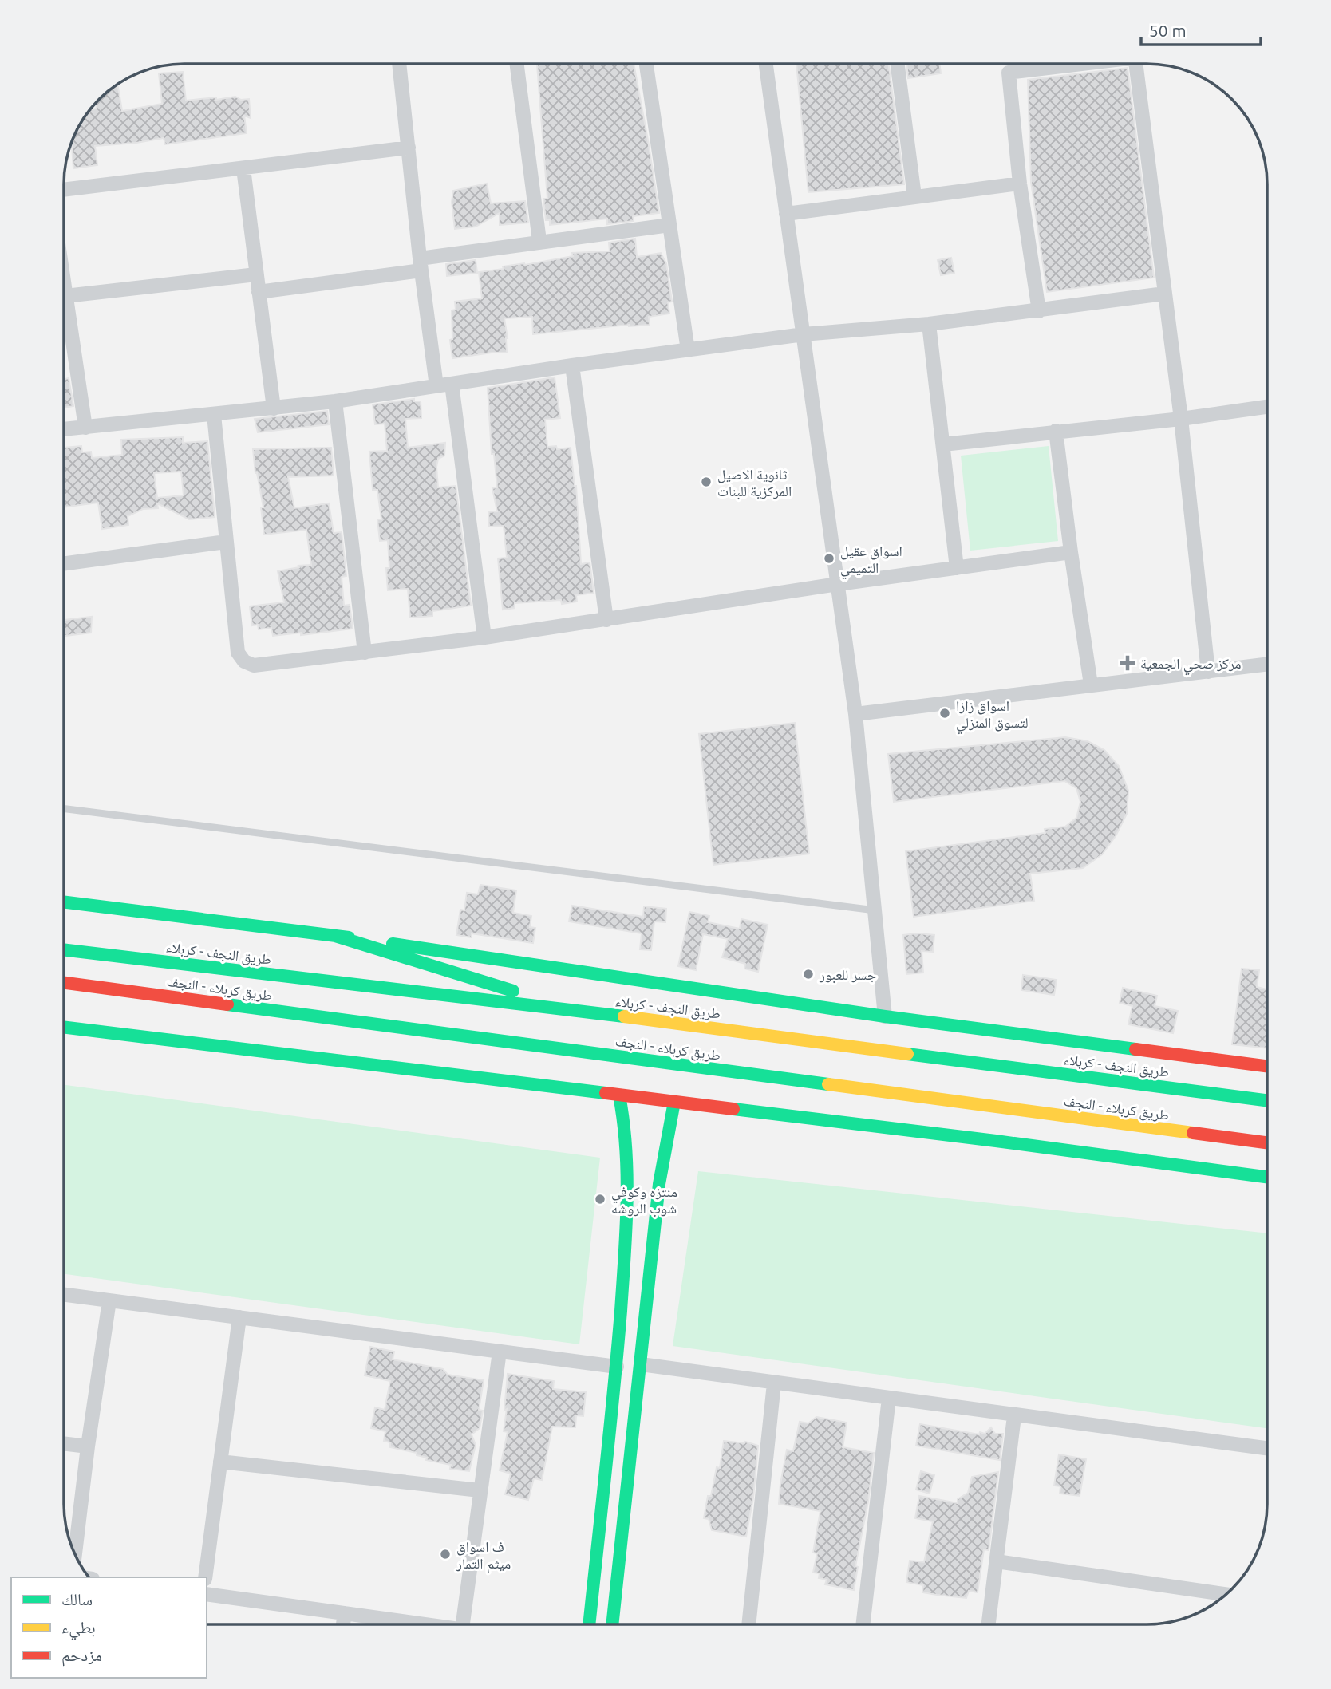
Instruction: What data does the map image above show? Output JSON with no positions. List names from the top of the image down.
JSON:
{
  "streets": {
    "main road": ["طريق النجف - کربلاء", "طريق کربلاء - النجف"]
  },
  "places": {
    "other": [
      "ثانوية الاصيل المركزية للبنات",
      "اسواق عقيل التميمي",
      "اسواق زازا لتسوق المنزلي",
      "جسر للعبور",
      "منتزه وكوفي شوب الروشه",
      "ف اسواق ميثم التمار"
    ],
    "health": ["مركز صحي الجمعية"]
  },
  "legend": ["سالك", "بطيء", "مزدحم"],
  "scale_bar": "50 m"
}
